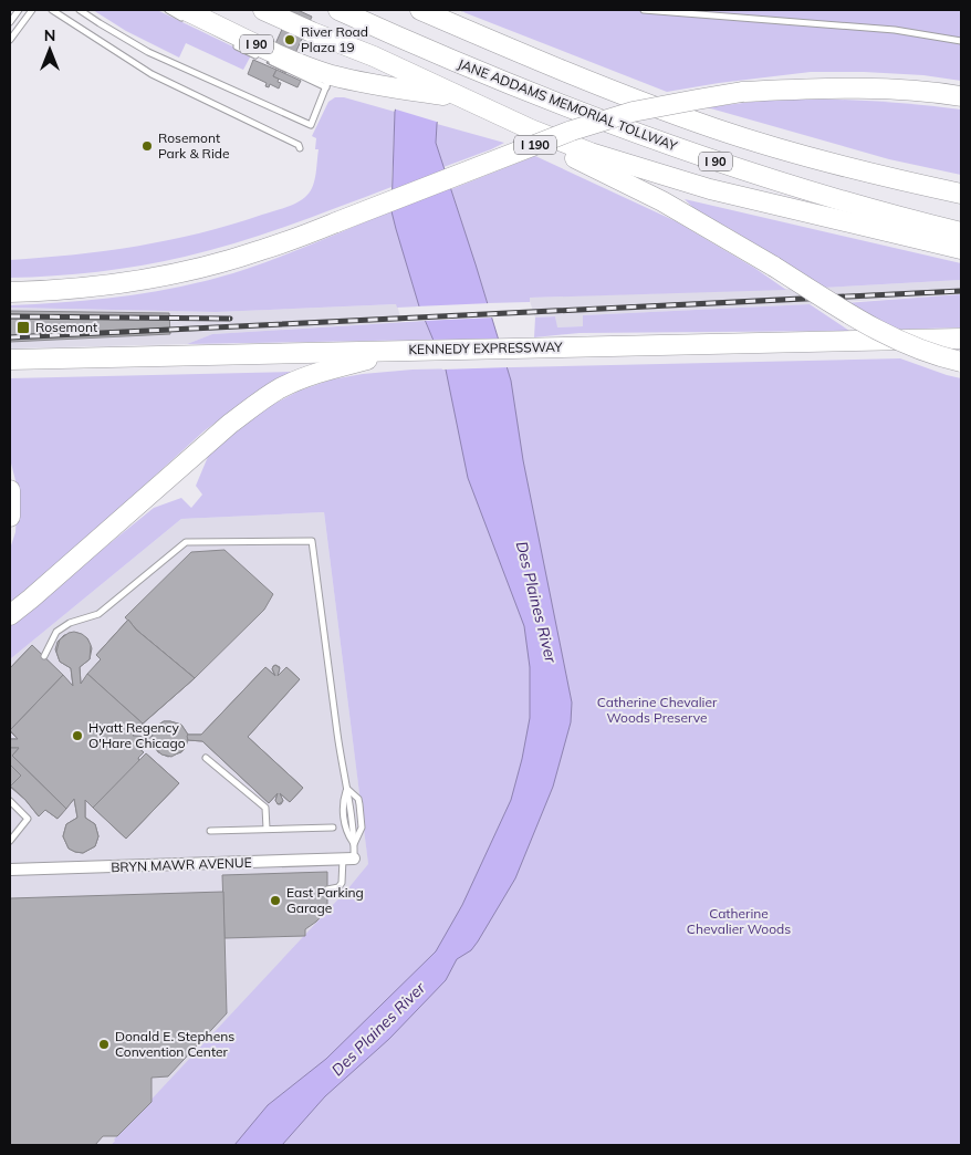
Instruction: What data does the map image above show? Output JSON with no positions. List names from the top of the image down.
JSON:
{
  "streets": {
    "highway": [
      "I 90",
      "JANE ADDAMS MEMORIAL TOLLWAY",
      "I 190",
      "KENNEDY EXPRESSWAY"
    ],
    "street": ["BRYN MAWR AVENUE"]
  },
  "crossings": [
    ["I 90", "JANE ADDAMS MEMORIAL TOLLWAY"]
  ],
  "water": ["Des Plaines River"],
  "parks": ["Catherine Chevalier Woods Preserve", "Catherine Chevalier Woods"],
  "places": {
    "other": [
      "River Road Plaza 19",
      "Rosemont Park & Ride",
      "Hyatt Regency O'Hare Chicago",
      "East Parking Garage",
      "Donald E. Stephens Convention Center"
    ],
    "transit": ["Rosemont"]
  },
  "north": "top"
}
